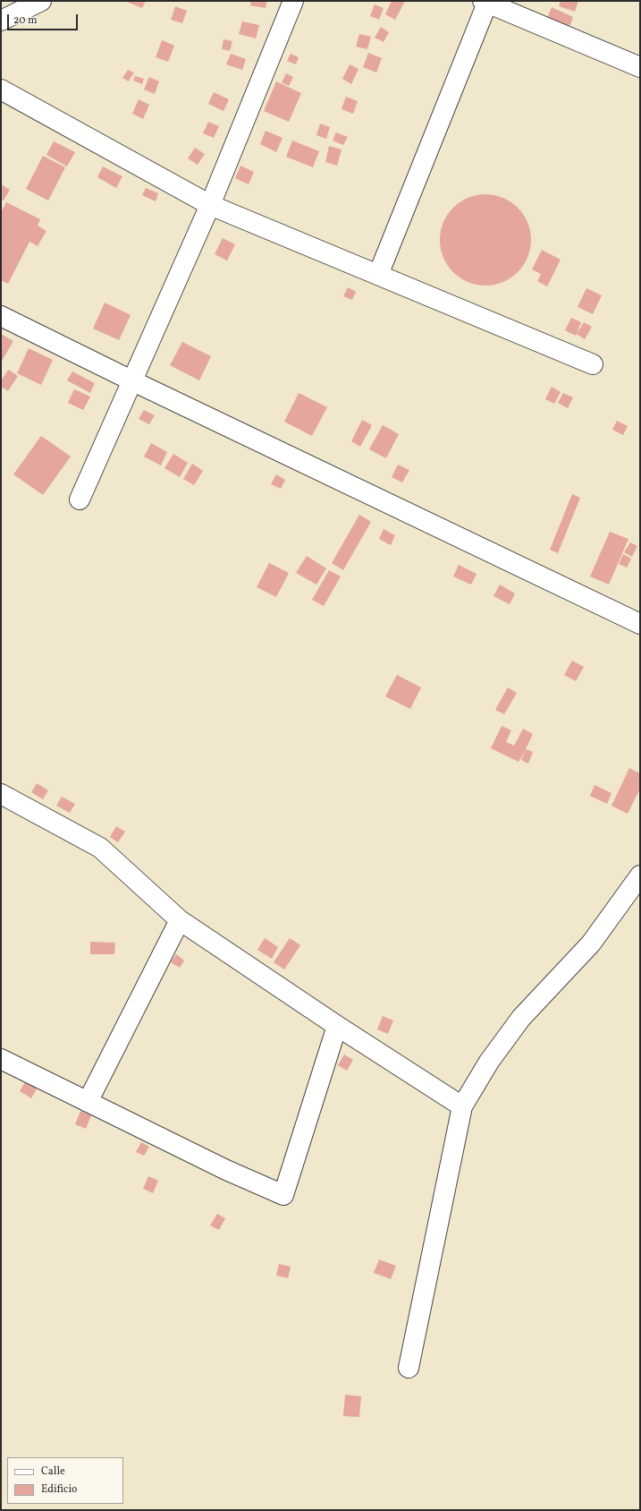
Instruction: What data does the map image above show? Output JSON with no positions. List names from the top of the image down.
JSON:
{
  "legend": ["Calle", "Edificio"],
  "scale_bar": "20 m"
}
